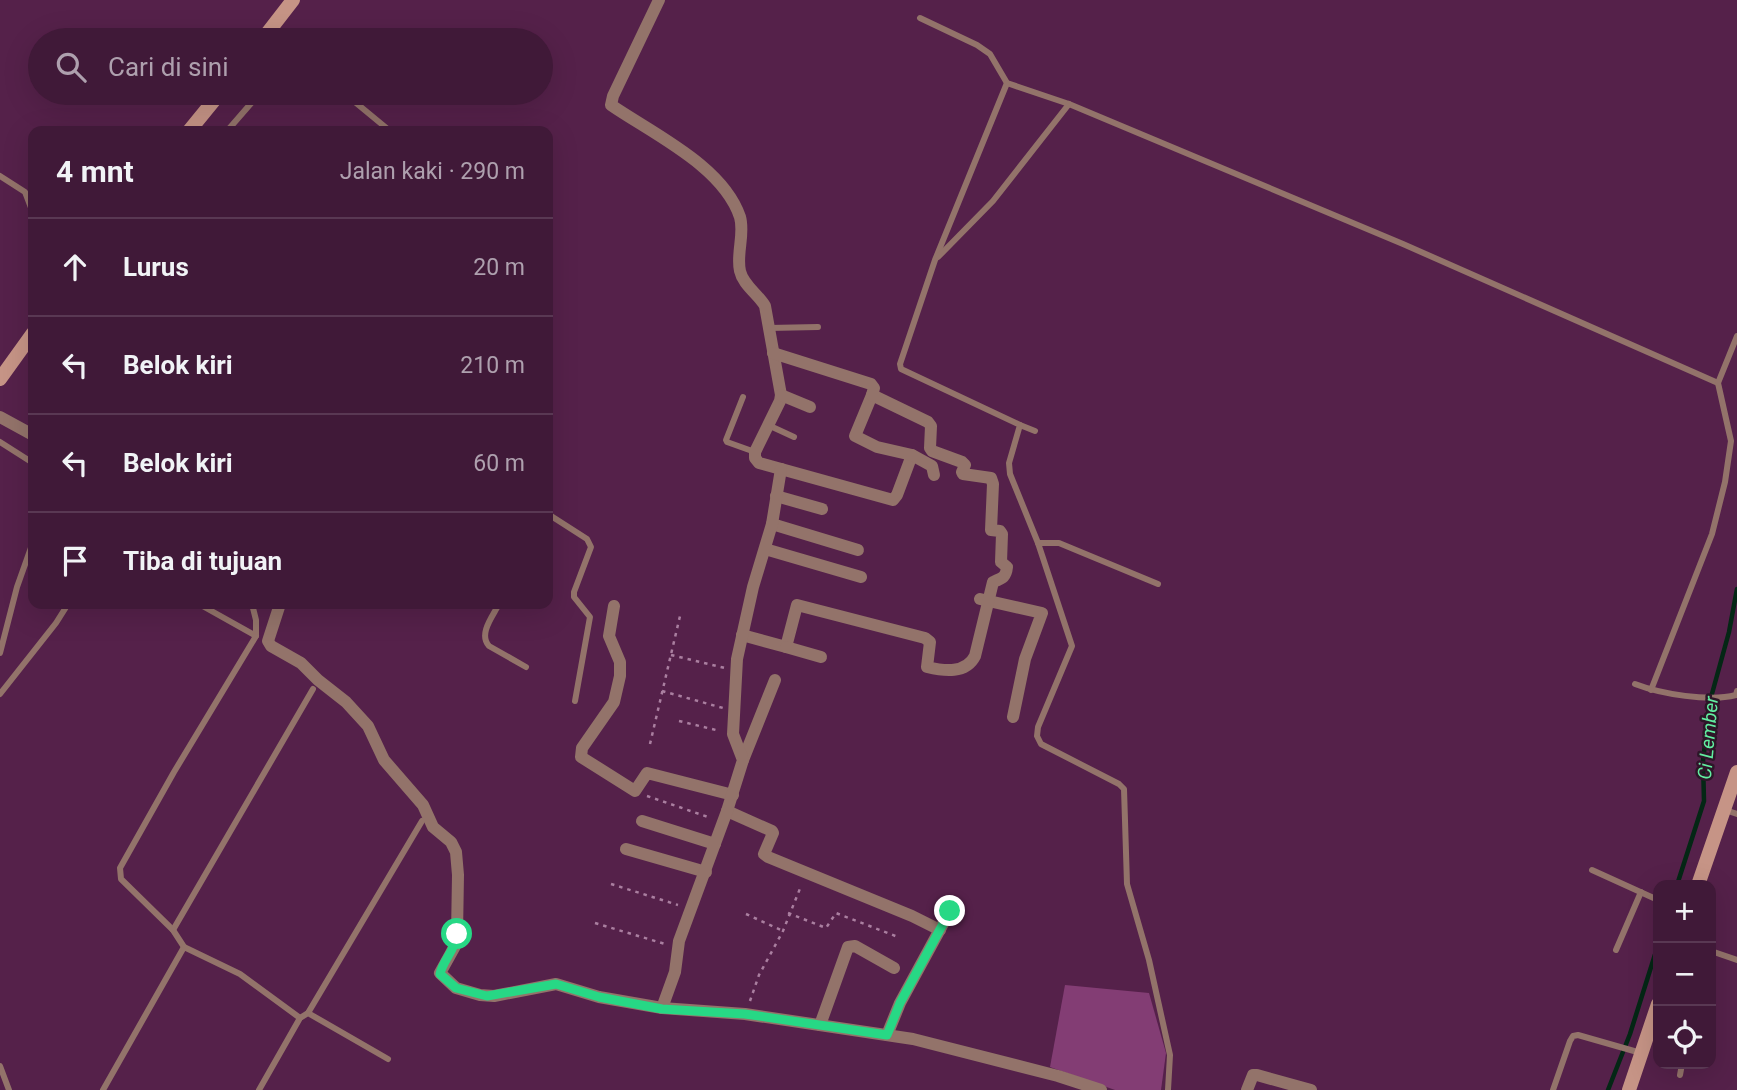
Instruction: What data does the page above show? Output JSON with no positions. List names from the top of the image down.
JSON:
{
  "water": ["Ci Lember"],
  "page": {
    "search": "Cari di sini",
    "heading": ["4 mnt", "Jalan kaki · 290 m"],
    "list": [
      ["Lurus", "20 m"],
      ["Belok kiri", "210 m"],
      ["Belok kiri", "60 m"],
      "Tiba di tujuan"
    ],
    "map_buttons": ["+", "−"]
  }
}
